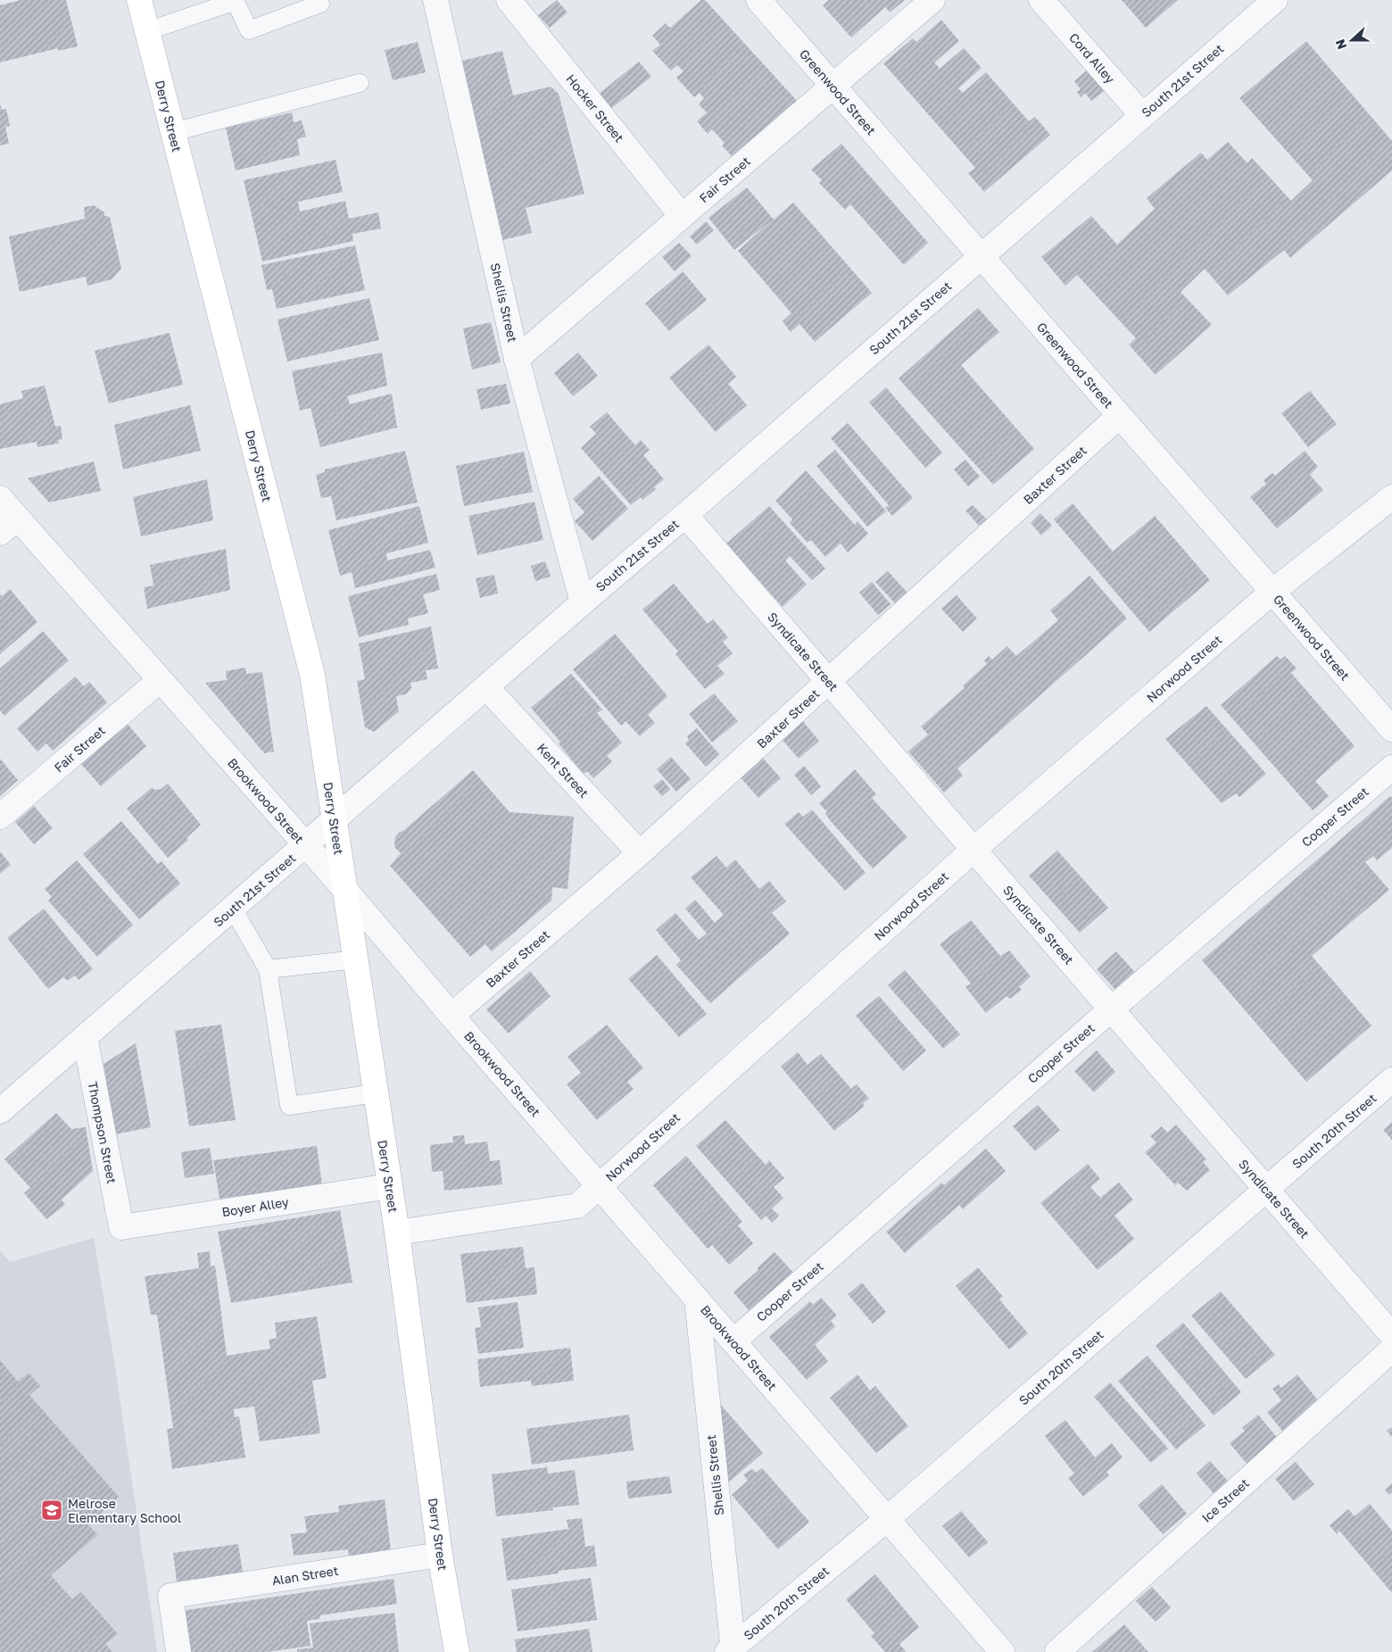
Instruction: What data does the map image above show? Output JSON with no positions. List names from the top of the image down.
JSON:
{
  "streets": {
    "main road": ["Derry Street"],
    "street": [
      "Cord Alley",
      "South 21st Street",
      "Greenwood Street",
      "Hocker Street",
      "Fair Street",
      "Shellis Street",
      "Baxter Street",
      "Syndicate Street",
      "Norwood Street",
      "Kent Street",
      "Brookwood Street",
      "Cooper Street",
      "South 20th Street",
      "Thompson Street",
      "Boyer Alley",
      "Ice Street",
      "Alan Street"
    ]
  },
  "crossings": [
    ["Cord Alley", "South 21st Street"],
    ["South 21st Street", "Greenwood Street"],
    ["South 21st Street", "Derry Street"],
    ["South 21st Street", "Shellis Street"],
    ["South 21st Street", "Syndicate Street"],
    ["South 21st Street", "Kent Street"],
    ["South 21st Street", "Brookwood Street"],
    ["South 21st Street", "Thompson Street"],
    ["Greenwood Street", "Fair Street"],
    ["Greenwood Street", "Baxter Street"],
    ["Greenwood Street", "Norwood Street"],
    ["Hocker Street", "Fair Street"],
    ["Derry Street", "Norwood Street"],
    ["Derry Street", "Brookwood Street"],
    ["Derry Street", "Boyer Alley"],
    ["Derry Street", "Alan Street"],
    ["Fair Street", "Shellis Street"],
    ["Fair Street", "Brookwood Street"],
    ["Shellis Street", "Brookwood Street"],
    ["Shellis Street", "South 20th Street"],
    ["Baxter Street", "Syndicate Street"],
    ["Baxter Street", "Kent Street"],
    ["Baxter Street", "Brookwood Street"],
    ["Syndicate Street", "Norwood Street"],
    ["Syndicate Street", "Cooper Street"],
    ["Syndicate Street", "South 20th Street"],
    ["Norwood Street", "Brookwood Street"],
    ["Brookwood Street", "Cooper Street"],
    ["Brookwood Street", "South 20th Street"],
    ["Thompson Street", "Boyer Alley"]
  ],
  "places": {
    "school or university": ["Melrose Elementary School"]
  },
  "north": "left"
}
